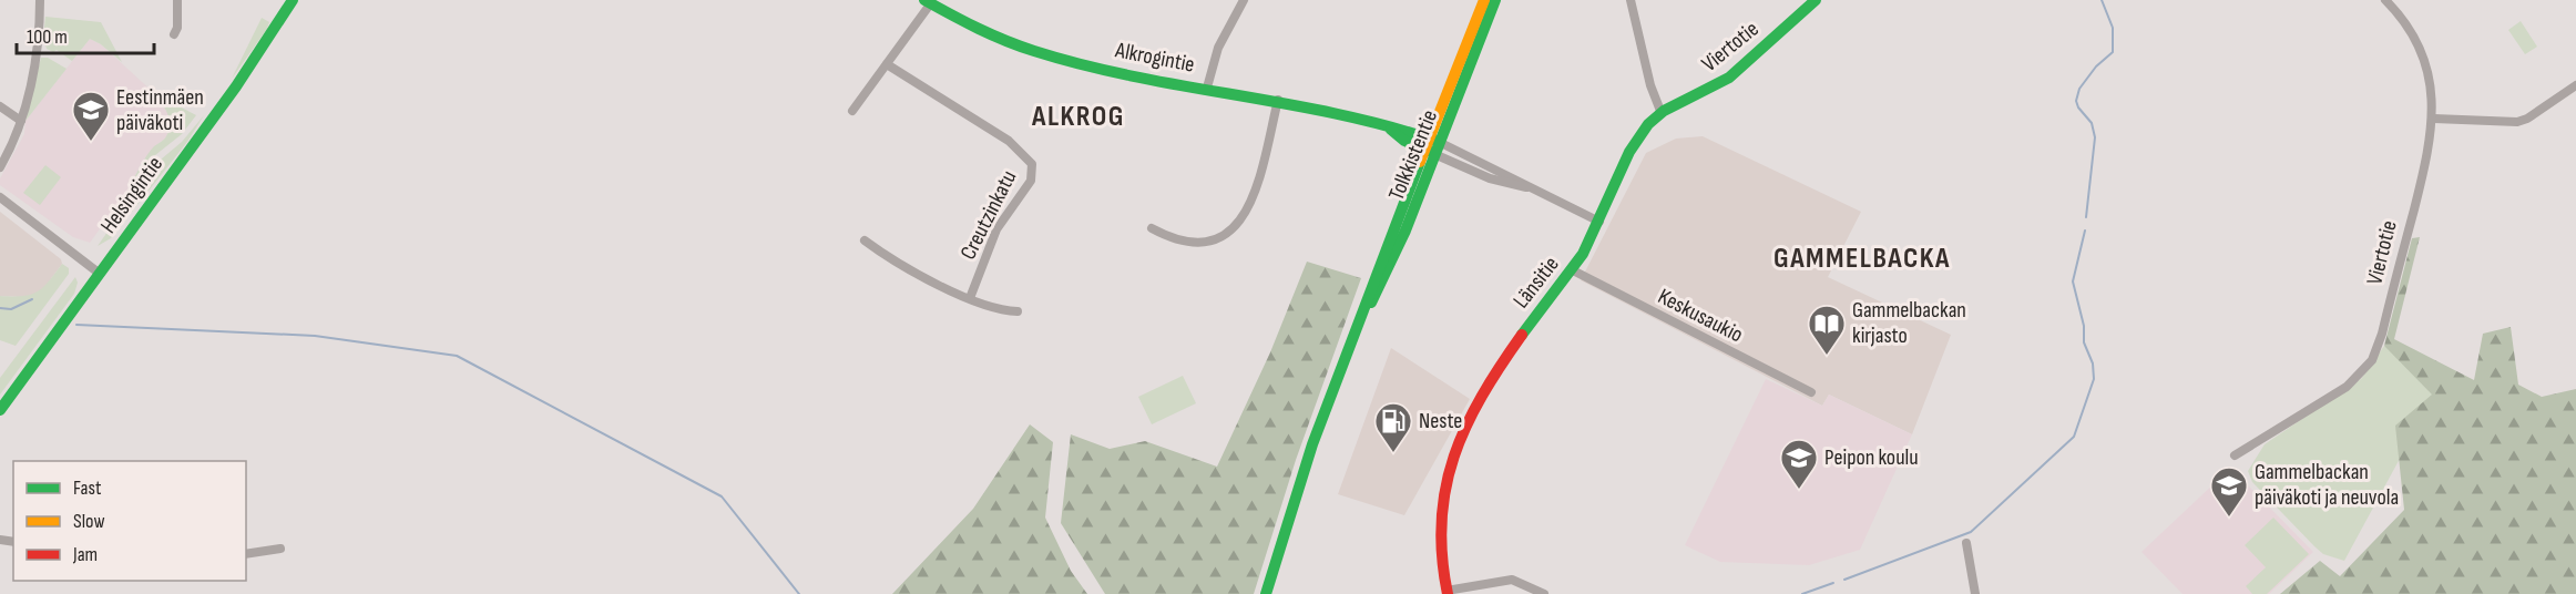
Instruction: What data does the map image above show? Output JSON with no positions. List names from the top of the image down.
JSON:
{
  "streets": {
    "street": [
      "Viertotie",
      "Alkrogintie",
      "Tolkkistentie",
      "Helsingintie",
      "Creutzinkatu",
      "Länsitie",
      "Keskusaukio"
    ]
  },
  "crossings": [
    ["Viertotie", "Länsitie"],
    ["Alkrogintie", "Tolkkistentie"],
    ["Länsitie", "Keskusaukio"]
  ],
  "districts": ["ALKROG", "GAMMELBACKA"],
  "places": {
    "school or university": ["Eestinmäen päiväkoti", "Peipon koulu", "Gammelbackan päiväkoti ja neuvola"],
    "library": ["Gammelbackan kirjasto"],
    "fuel station": ["Neste"]
  },
  "legend": ["Fast", "Slow", "Jam"],
  "scale_bar": "100 m"
}
